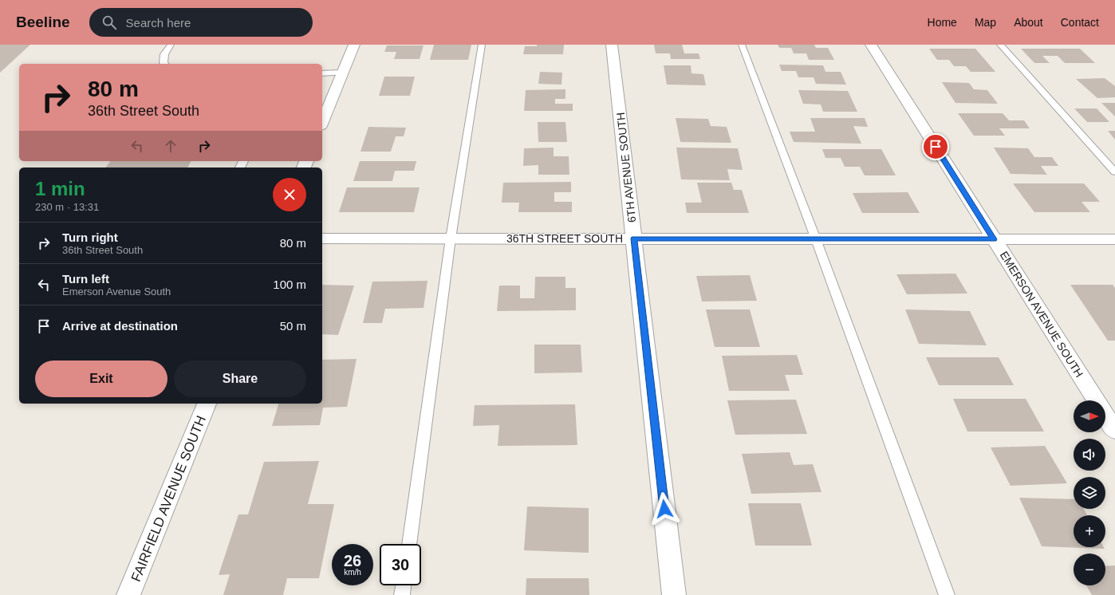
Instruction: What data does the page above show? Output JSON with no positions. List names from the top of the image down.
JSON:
{
  "streets": {
    "street": [
      "6TH AVENUE SOUTH",
      "36TH STREET SOUTH",
      "EMERSON AVENUE SOUTH",
      "FAIRFIELD AVENUE SOUTH"
    ]
  },
  "crossings": [
    ["6TH AVENUE SOUTH", "36TH STREET SOUTH"],
    ["36TH STREET SOUTH", "EMERSON AVENUE SOUTH"]
  ],
  "north": "right",
  "page": {
    "header": "Beeline",
    "search": "Search here",
    "nav": [
      "Home",
      "Map",
      "About",
      "Contact"
    ],
    "turn": ["80 m", "36th Street South"],
    "heading": ["1 min", "230 m · 13:31"],
    "list": [
      {
        "name": "Turn right",
        "note": "36th Street South",
        "value": "80 m"
      },
      {
        "name": "Turn left",
        "note": "Emerson Avenue South",
        "value": "100 m"
      },
      {
        "name": "Arrive at destination",
        "value": "50 m"
      }
    ],
    "buttons": ["Exit", "Share"],
    "map_buttons": ["+", "−"],
    "speed": "26 km/h",
    "limit": "30"
  }
}
